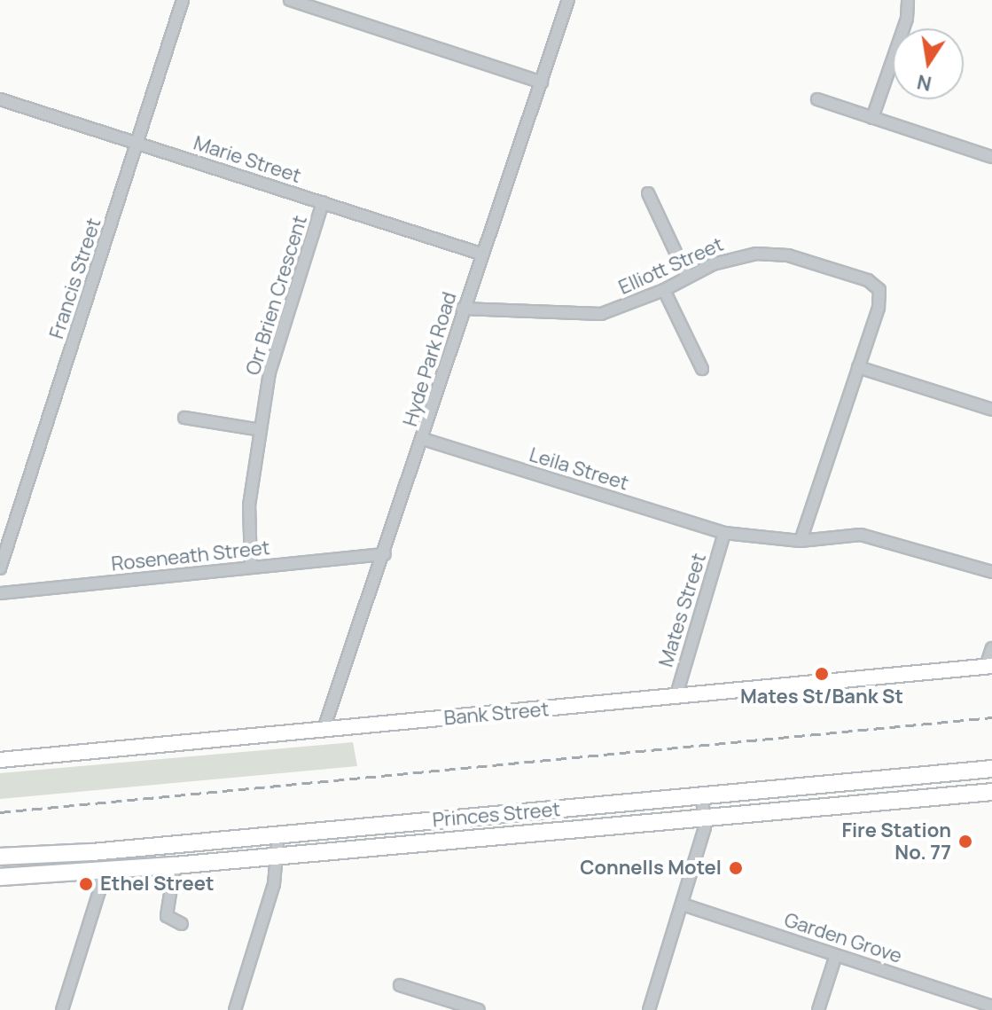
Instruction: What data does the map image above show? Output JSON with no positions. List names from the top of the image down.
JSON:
{
  "streets": {
    "highway": ["Princes Street"],
    "main road": ["Bank Street"],
    "street": [
      "Marie Street",
      "Elliott Street",
      "Francis Street",
      "Orr Brien Crescent",
      "Hyde Park Road",
      "Leila Street",
      "Roseneath Street",
      "Mates Street",
      "Garden Grove"
    ]
  },
  "crossings": [
    ["Marie Street", "Francis Street"],
    ["Marie Street", "Orr Brien Crescent"],
    ["Marie Street", "Hyde Park Road"],
    ["Elliott Street", "Hyde Park Road"],
    ["Elliott Street", "Leila Street"],
    ["Orr Brien Crescent", "Roseneath Street"],
    ["Hyde Park Road", "Leila Street"],
    ["Hyde Park Road", "Roseneath Street"],
    ["Hyde Park Road", "Bank Street"],
    ["Leila Street", "Mates Street"],
    ["Mates Street", "Bank Street"]
  ],
  "places": [
    "Mates St/Bank St",
    "Fire Station No. 77",
    "Connells Motel",
    "Ethel Street"
  ],
  "north": "bottom"
}
